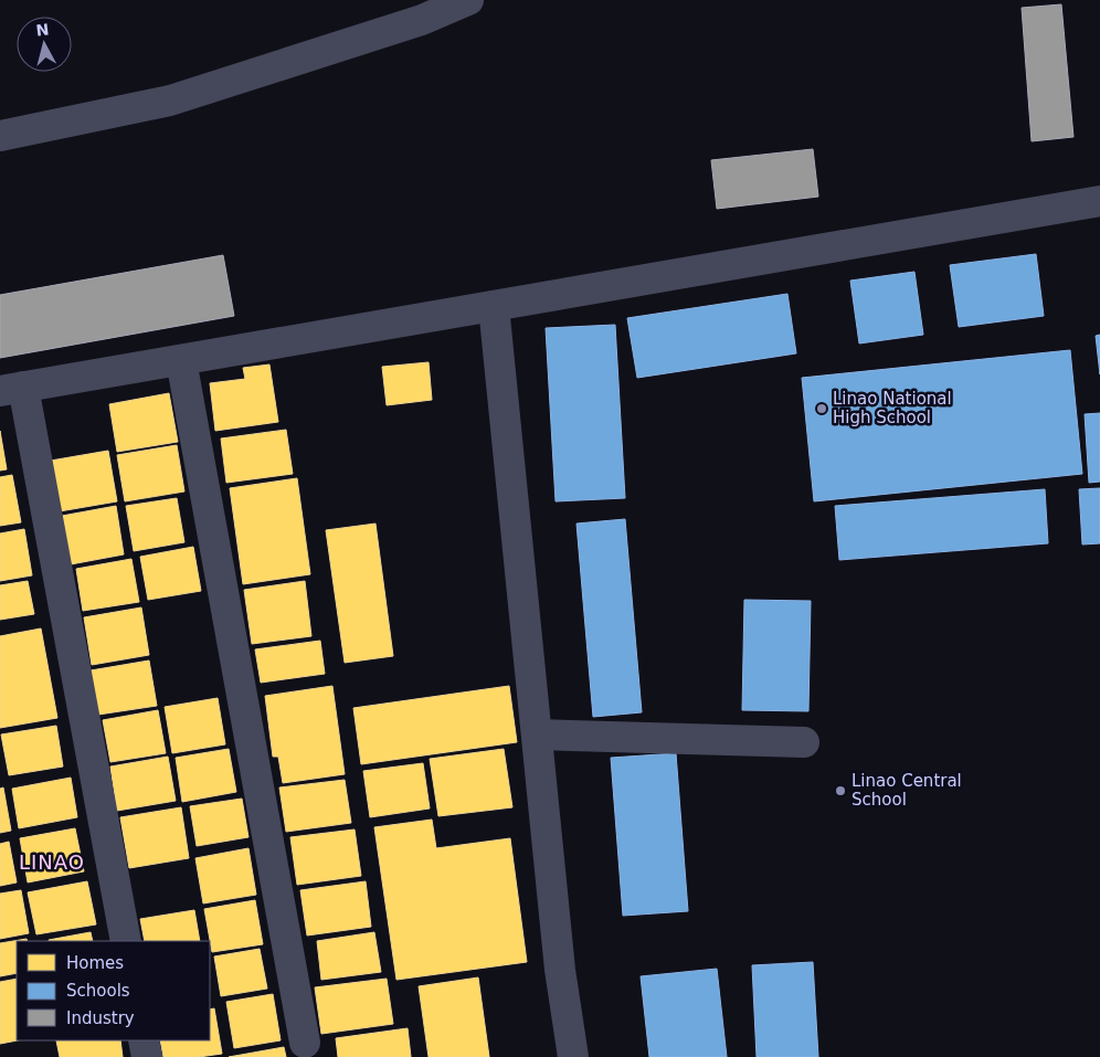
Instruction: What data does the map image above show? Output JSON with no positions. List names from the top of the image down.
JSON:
{
  "districts": ["LINAO"],
  "places": ["Linao National High School", "Linao Central School"],
  "legend": ["Homes", "Schools", "Industry"],
  "north": "top"
}
